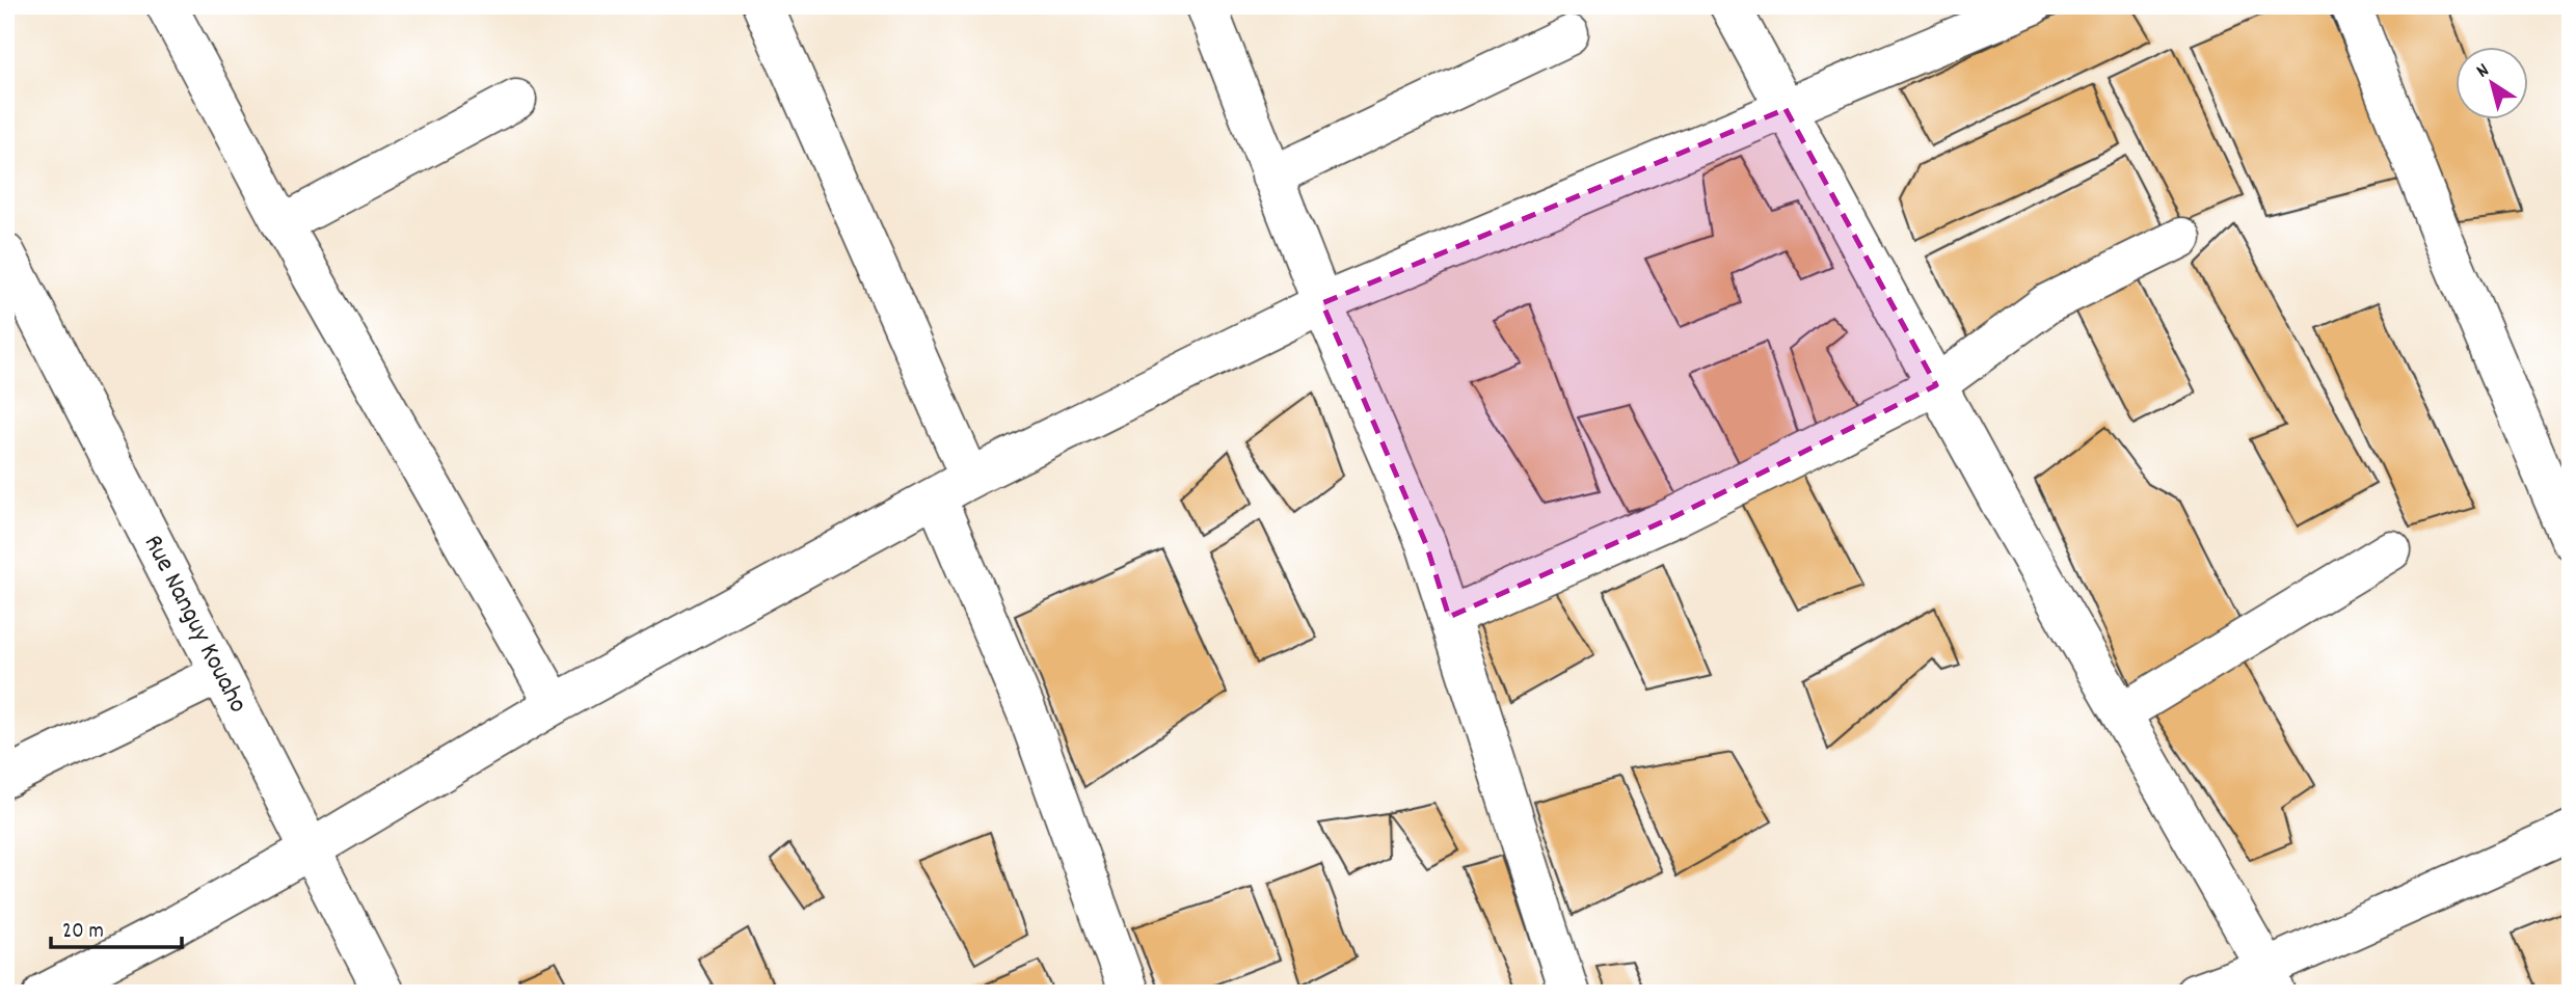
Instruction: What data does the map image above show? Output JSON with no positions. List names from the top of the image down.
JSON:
{
  "streets": {
    "street": ["Rue Nanguy Kouaho"]
  },
  "scale_bar": "20 m",
  "north": "top left"
}
